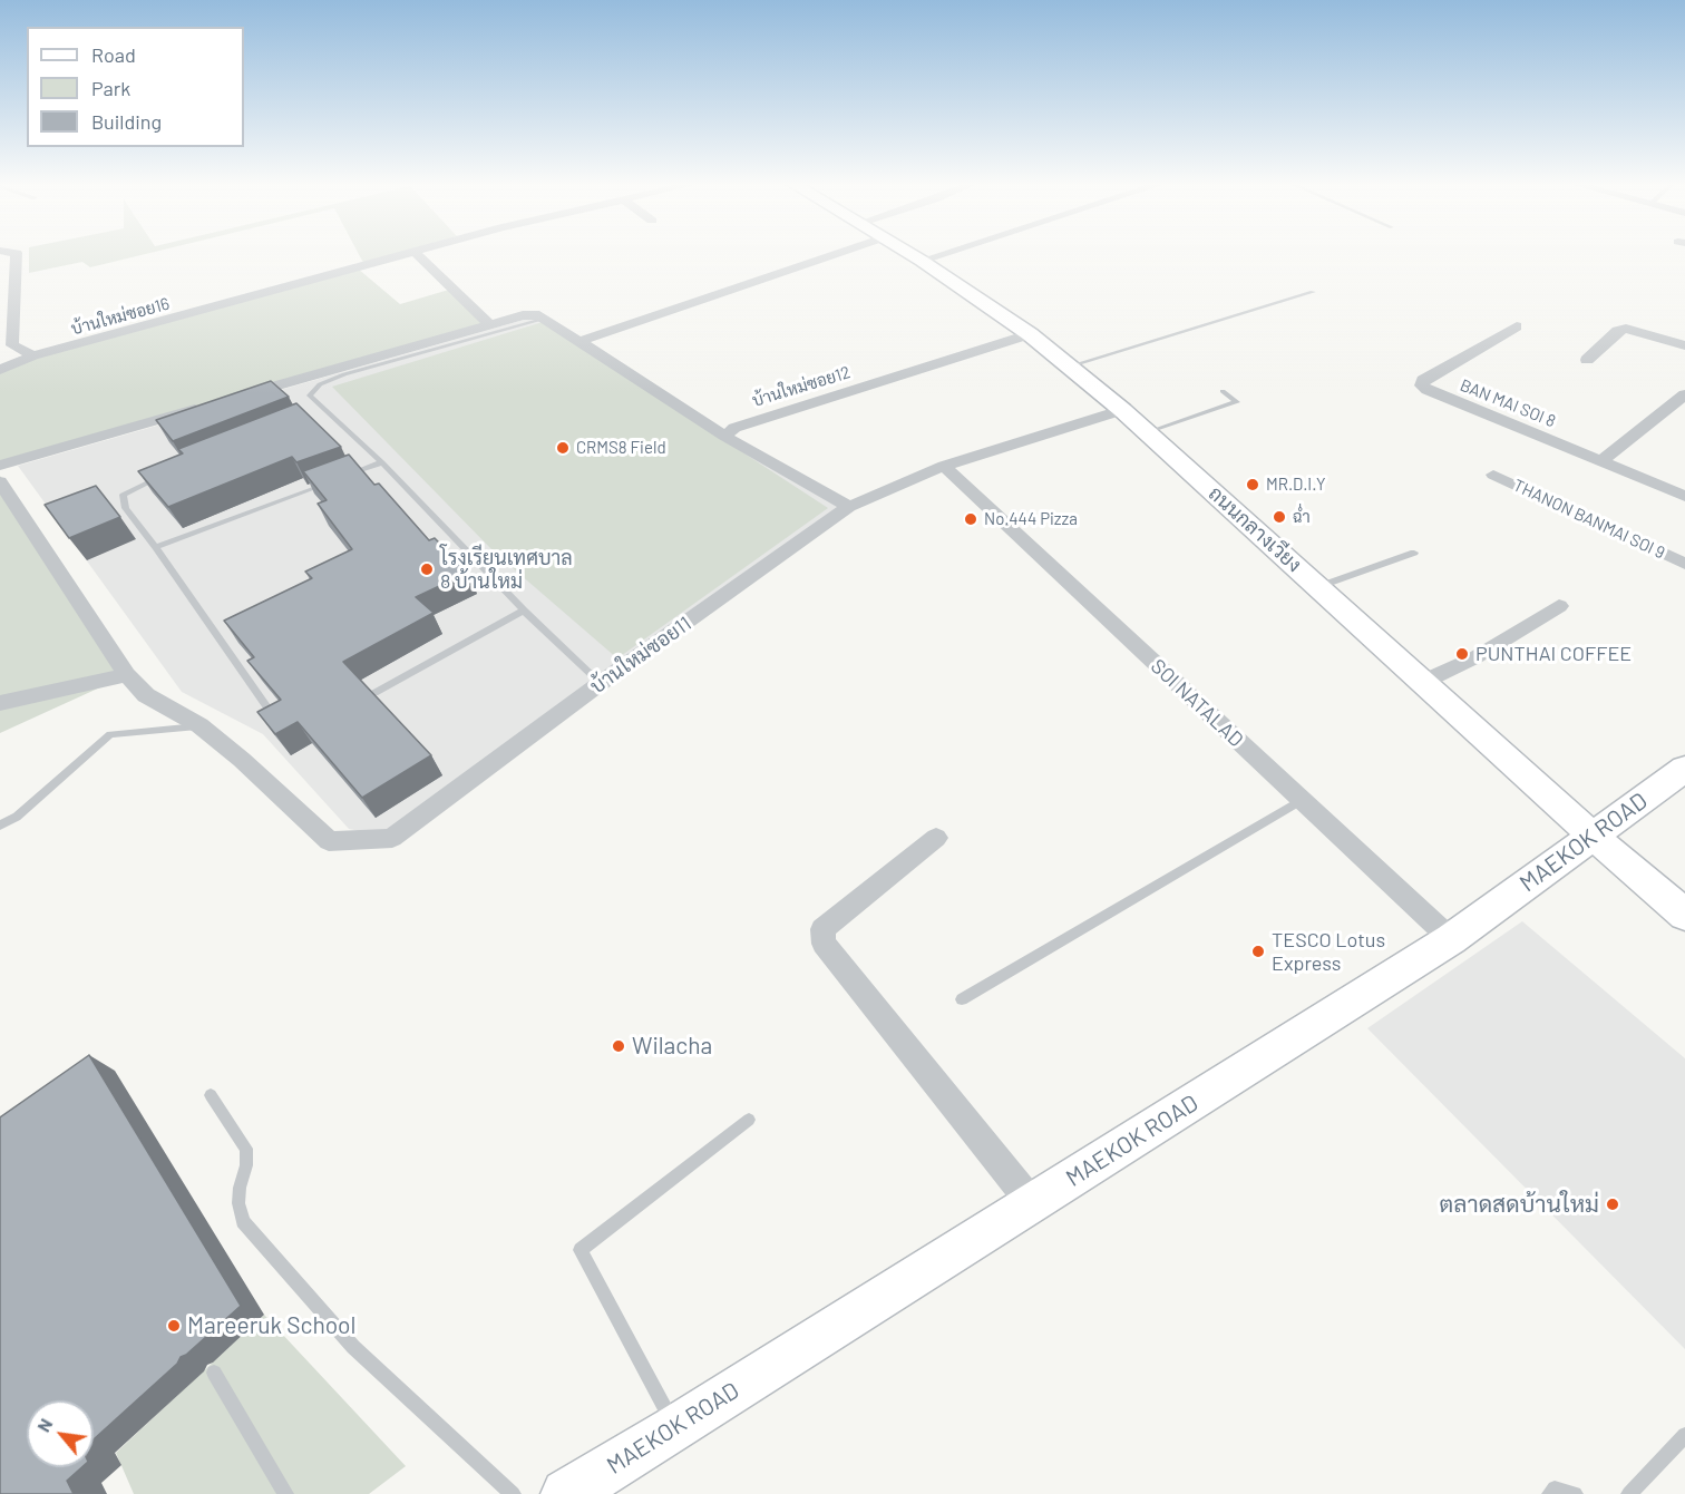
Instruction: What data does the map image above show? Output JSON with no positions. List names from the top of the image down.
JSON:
{
  "streets": {
    "main road": ["ถนนกลางเวียง", "MAEKOK ROAD"],
    "street": [
      "บ้านใหม่ซอย16",
      "บ้านใหม่ซอย12",
      "BAN MAI SOI 8",
      "THANON BANMAI SOI 9",
      "บ้านใหม่ซอย11",
      "SOI NATALAD"
    ]
  },
  "crossings": [
    ["บ้านใหม่ซอย12", "ถนนกลางเวียง"],
    ["ถนนกลางเวียง", "บ้านใหม่ซอย11"],
    ["ถนนกลางเวียง", "MAEKOK ROAD"],
    ["บ้านใหม่ซอย11", "SOI NATALAD"],
    ["SOI NATALAD", "MAEKOK ROAD"]
  ],
  "places": [
    "CRMS8 Field",
    "MR.D.I.Y",
    "ฉ่ำ",
    "No.444 Pizza",
    "โรงเรียนเทศบาล 8 บ้านใหม่",
    "PUNTHAI COFFEE",
    "TESCO Lotus Express",
    "Wilacha",
    "ตลาดสดบ้านใหม่",
    "Mareeruk School"
  ],
  "legend": ["Road", "Park", "Building"],
  "north": "top left"
}
